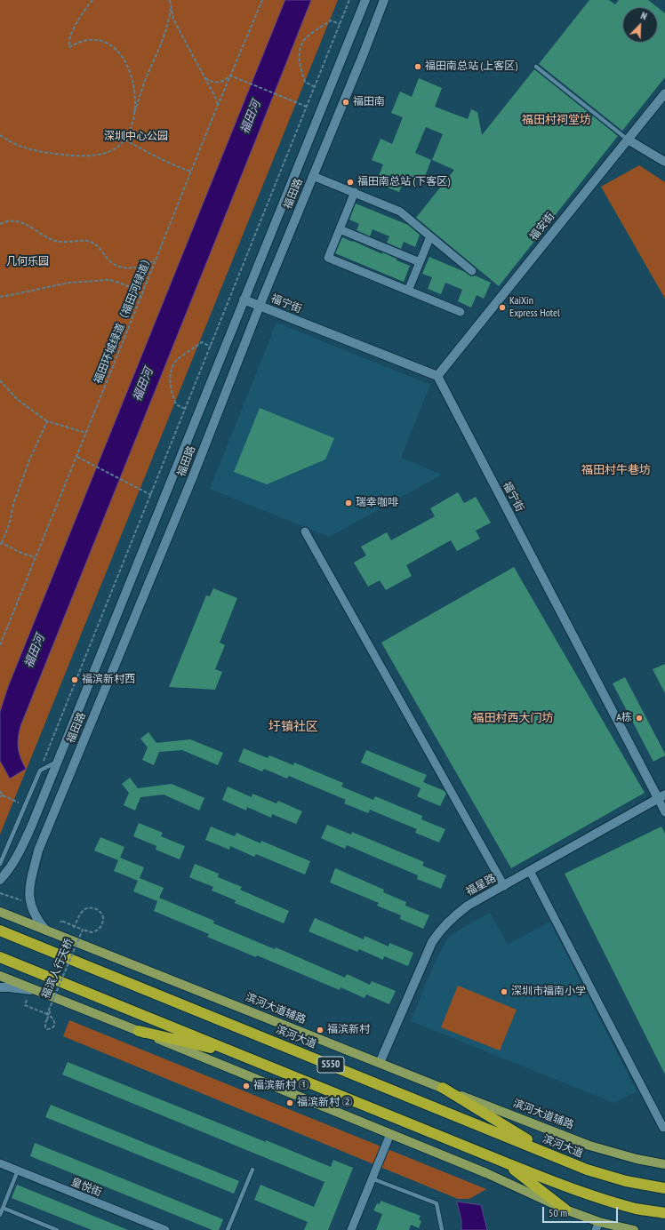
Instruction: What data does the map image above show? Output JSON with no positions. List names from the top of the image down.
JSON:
{
  "streets": {
    "highway": ["滨河大道", "S550"],
    "main road": [
      "福田路",
      "福安街",
      "福宁街",
      "福星路",
      "滨河大道辅路"
    ],
    "street": ["皇悦街"],
    "path": ["福田环城绿道（福田河绿道）", "福滨人行天桥"]
  },
  "crossings": [
    ["福田路", "福宁街"],
    ["福田路", "滨河大道辅路"],
    ["福安街", "福宁街"],
    ["福宁街", "福星路"],
    ["福星路", "滨河大道辅路"]
  ],
  "districts": [
    "福田村祠堂坊",
    "福田村牛巷坊",
    "福田村西大门坊",
    "圩镇社区"
  ],
  "water": ["福田河"],
  "parks": ["深圳中心公园", "几何乐园"],
  "places": [
    "福田南总站 (上客区)",
    "福田南",
    "福田南总站 (下客区)",
    "KaiXin Express Hotel",
    "瑞幸咖啡",
    "福滨新村西",
    "A栋",
    "深圳市福南小学",
    "福滨新村",
    "福滨新村 ①",
    "福滨新村 ②"
  ],
  "scale_bar": "50 m",
  "north": "top right"
}
